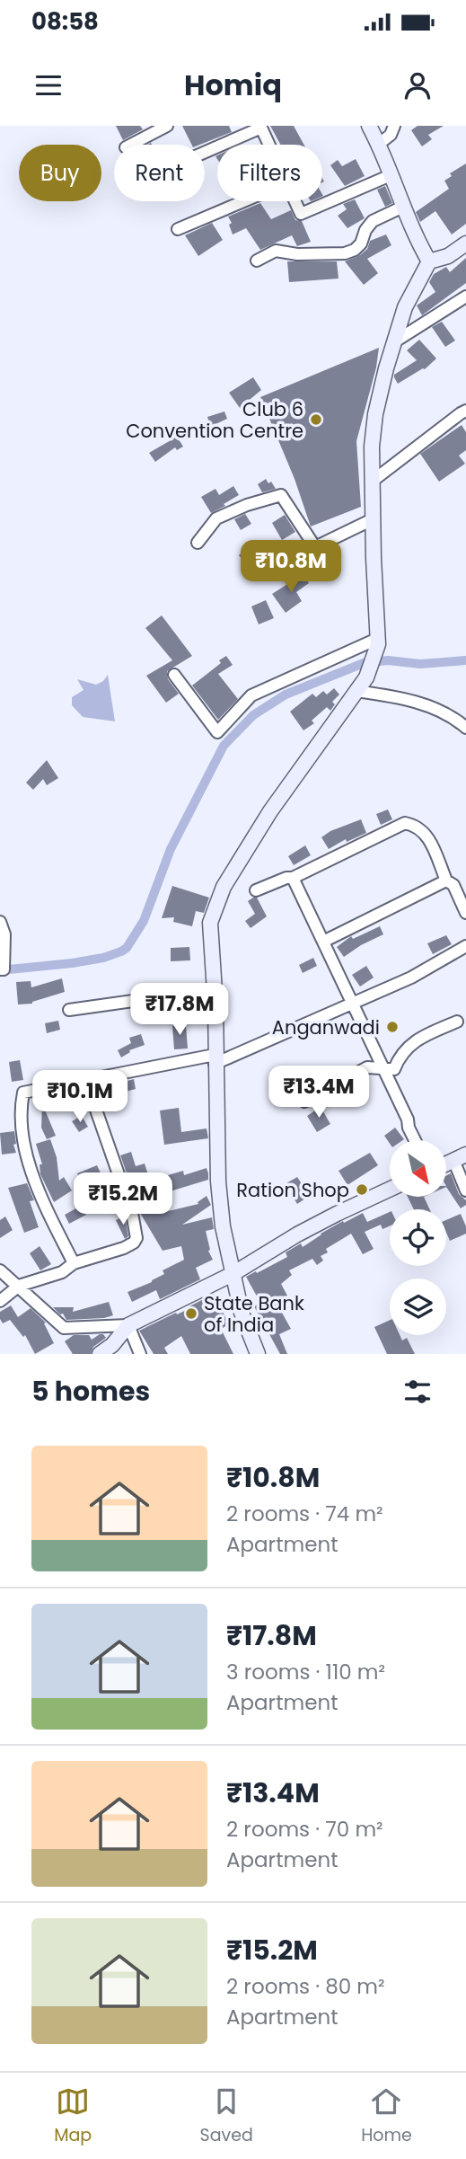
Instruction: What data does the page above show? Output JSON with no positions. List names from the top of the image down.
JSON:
{
  "places": [
    "Club 6 Convention Centre",
    "Anganwadi",
    "Ration Shop",
    "State Bank of India"
  ],
  "north": "bottom right",
  "page": {
    "status": "08:58",
    "header": "Homiq",
    "chip": ["Buy", "Rent", "Filters"],
    "price": [
      "₹10.8M",
      "₹17.8M",
      "₹13.4M",
      "₹10.1M",
      "₹15.2M"
    ],
    "heading": "5 homes",
    "list": [
      {
        "name": "₹10.8M",
        "note": "2 rooms · 74 m² · Apartment"
      },
      {
        "name": "₹17.8M",
        "note": "3 rooms · 110 m² · Apartment"
      },
      {
        "name": "₹13.4M",
        "note": "2 rooms · 70 m² · Apartment"
      },
      {
        "name": "₹15.2M",
        "note": "2 rooms · 80 m² · Apartment"
      }
    ],
    "tabs": ["Map", "Saved", "Home"]
  }
}
